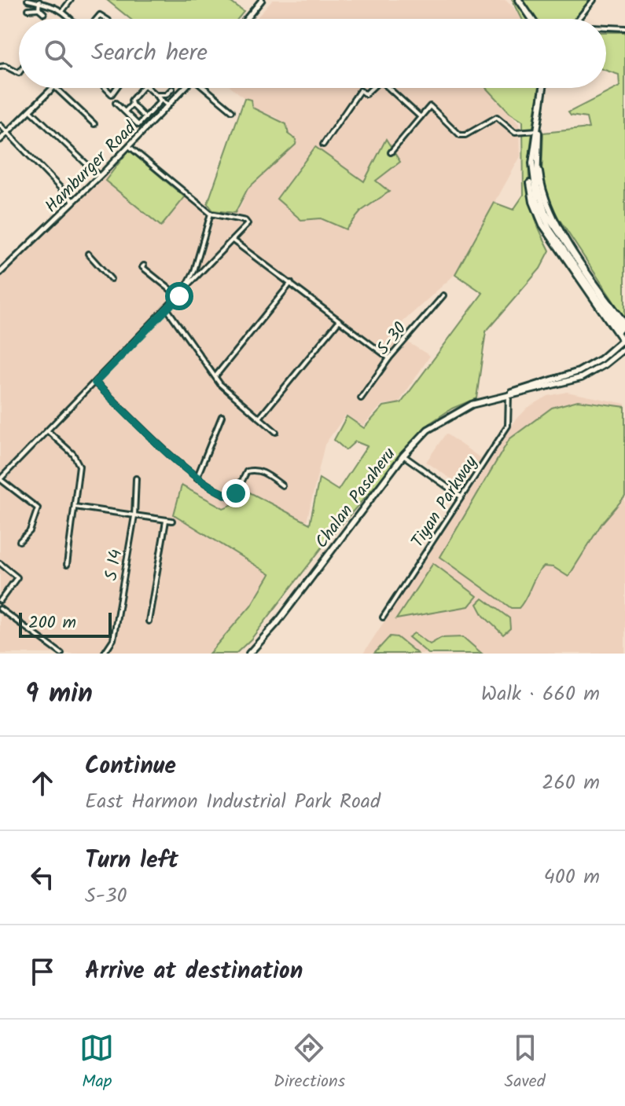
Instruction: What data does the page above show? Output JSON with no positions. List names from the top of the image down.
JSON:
{
  "streets": {
    "main road": ["Chalan Pasaheru"],
    "street": [
      "Hamburger Road",
      "S-30",
      "Tiyan Parkway",
      "S 14"
    ]
  },
  "crossings": [
    ["Chalan Pasaheru", "Tiyan Parkway"]
  ],
  "scale_bar": "200 m",
  "page": {
    "search": "Search here",
    "scale": "200 m",
    "heading": ["9 min", "Walk · 660 m"],
    "list": [
      ["Continue", "East Harmon Industrial Park Road", "260 m"],
      ["Turn left", "S-30", "400 m"],
      "Arrive at destination"
    ],
    "nav": ["Map", "Directions", "Saved"]
  }
}
